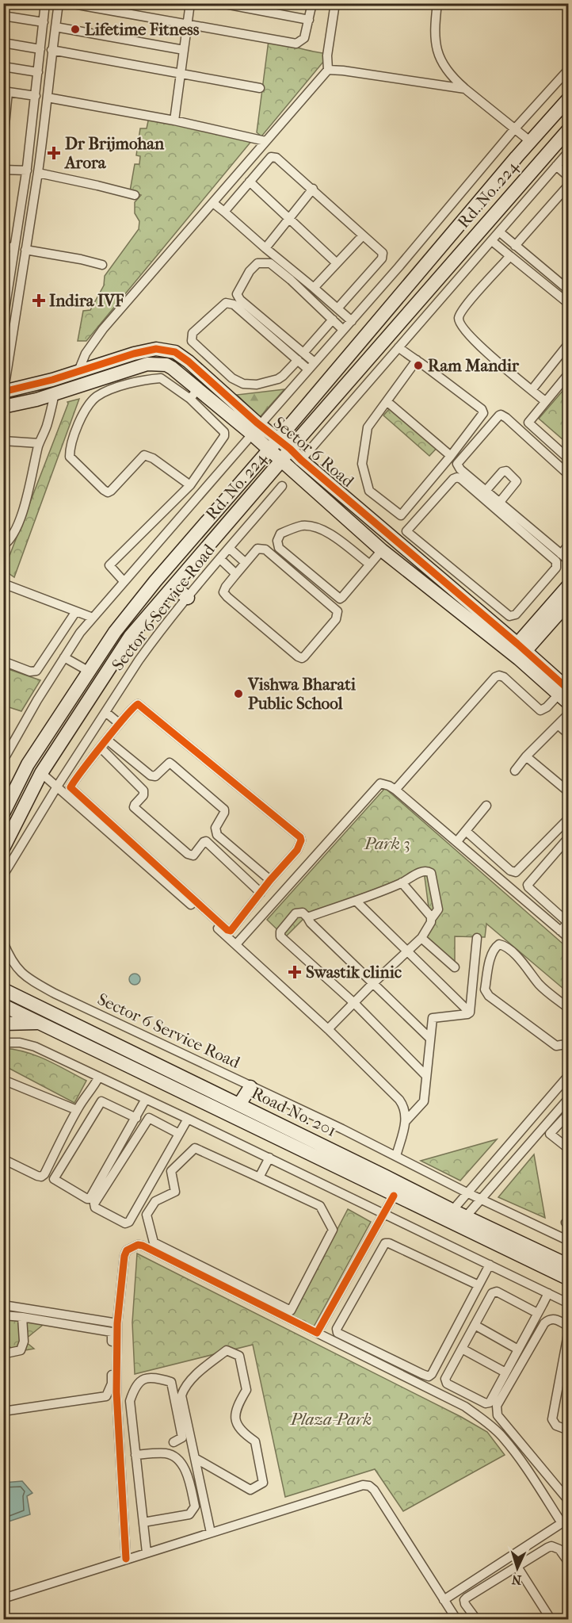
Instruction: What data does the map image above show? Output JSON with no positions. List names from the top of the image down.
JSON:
{
  "streets": {
    "main road": ["Rd. No. 224", "Sector 6 Road", "Road No. 201"],
    "street": ["Sector 6 Service Road"]
  },
  "crossings": [
    ["Rd. No. 224", "Sector 6 Road"]
  ],
  "parks": ["Park 3", "Plaza-Park"],
  "places": {
    "other": ["Lifetime Fitness", "Ram Mandir", "Vishwa Bharati Public School"],
    "health": ["Dr Brijmohan Arora", "Indira IVF", "Swastik clinic"]
  },
  "north": "bottom"
}
